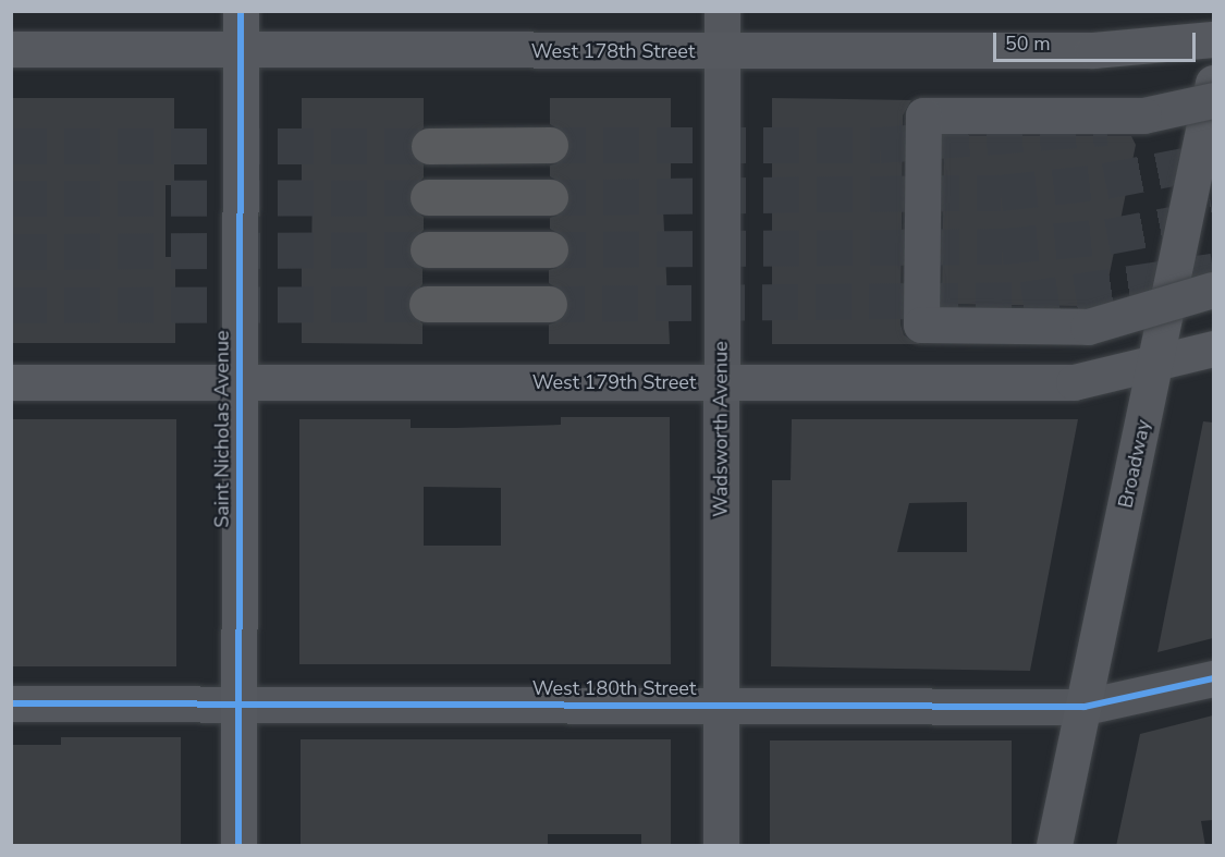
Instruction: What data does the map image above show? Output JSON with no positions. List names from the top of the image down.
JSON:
{
  "streets": {
    "main road": [
      "West 178th Street",
      "West 179th Street",
      "Saint Nicholas Avenue",
      "Broadway"
    ],
    "street": ["Wadsworth Avenue", "West 180th Street"]
  },
  "crossings": [
    ["West 178th Street", "Saint Nicholas Avenue"],
    ["West 178th Street", "Wadsworth Avenue"],
    ["West 179th Street", "Saint Nicholas Avenue"],
    ["West 179th Street", "Wadsworth Avenue"],
    ["West 179th Street", "Broadway"],
    ["Saint Nicholas Avenue", "West 180th Street"],
    ["Wadsworth Avenue", "West 180th Street"],
    ["Broadway", "West 180th Street"]
  ],
  "scale_bar": "50 m"
}
